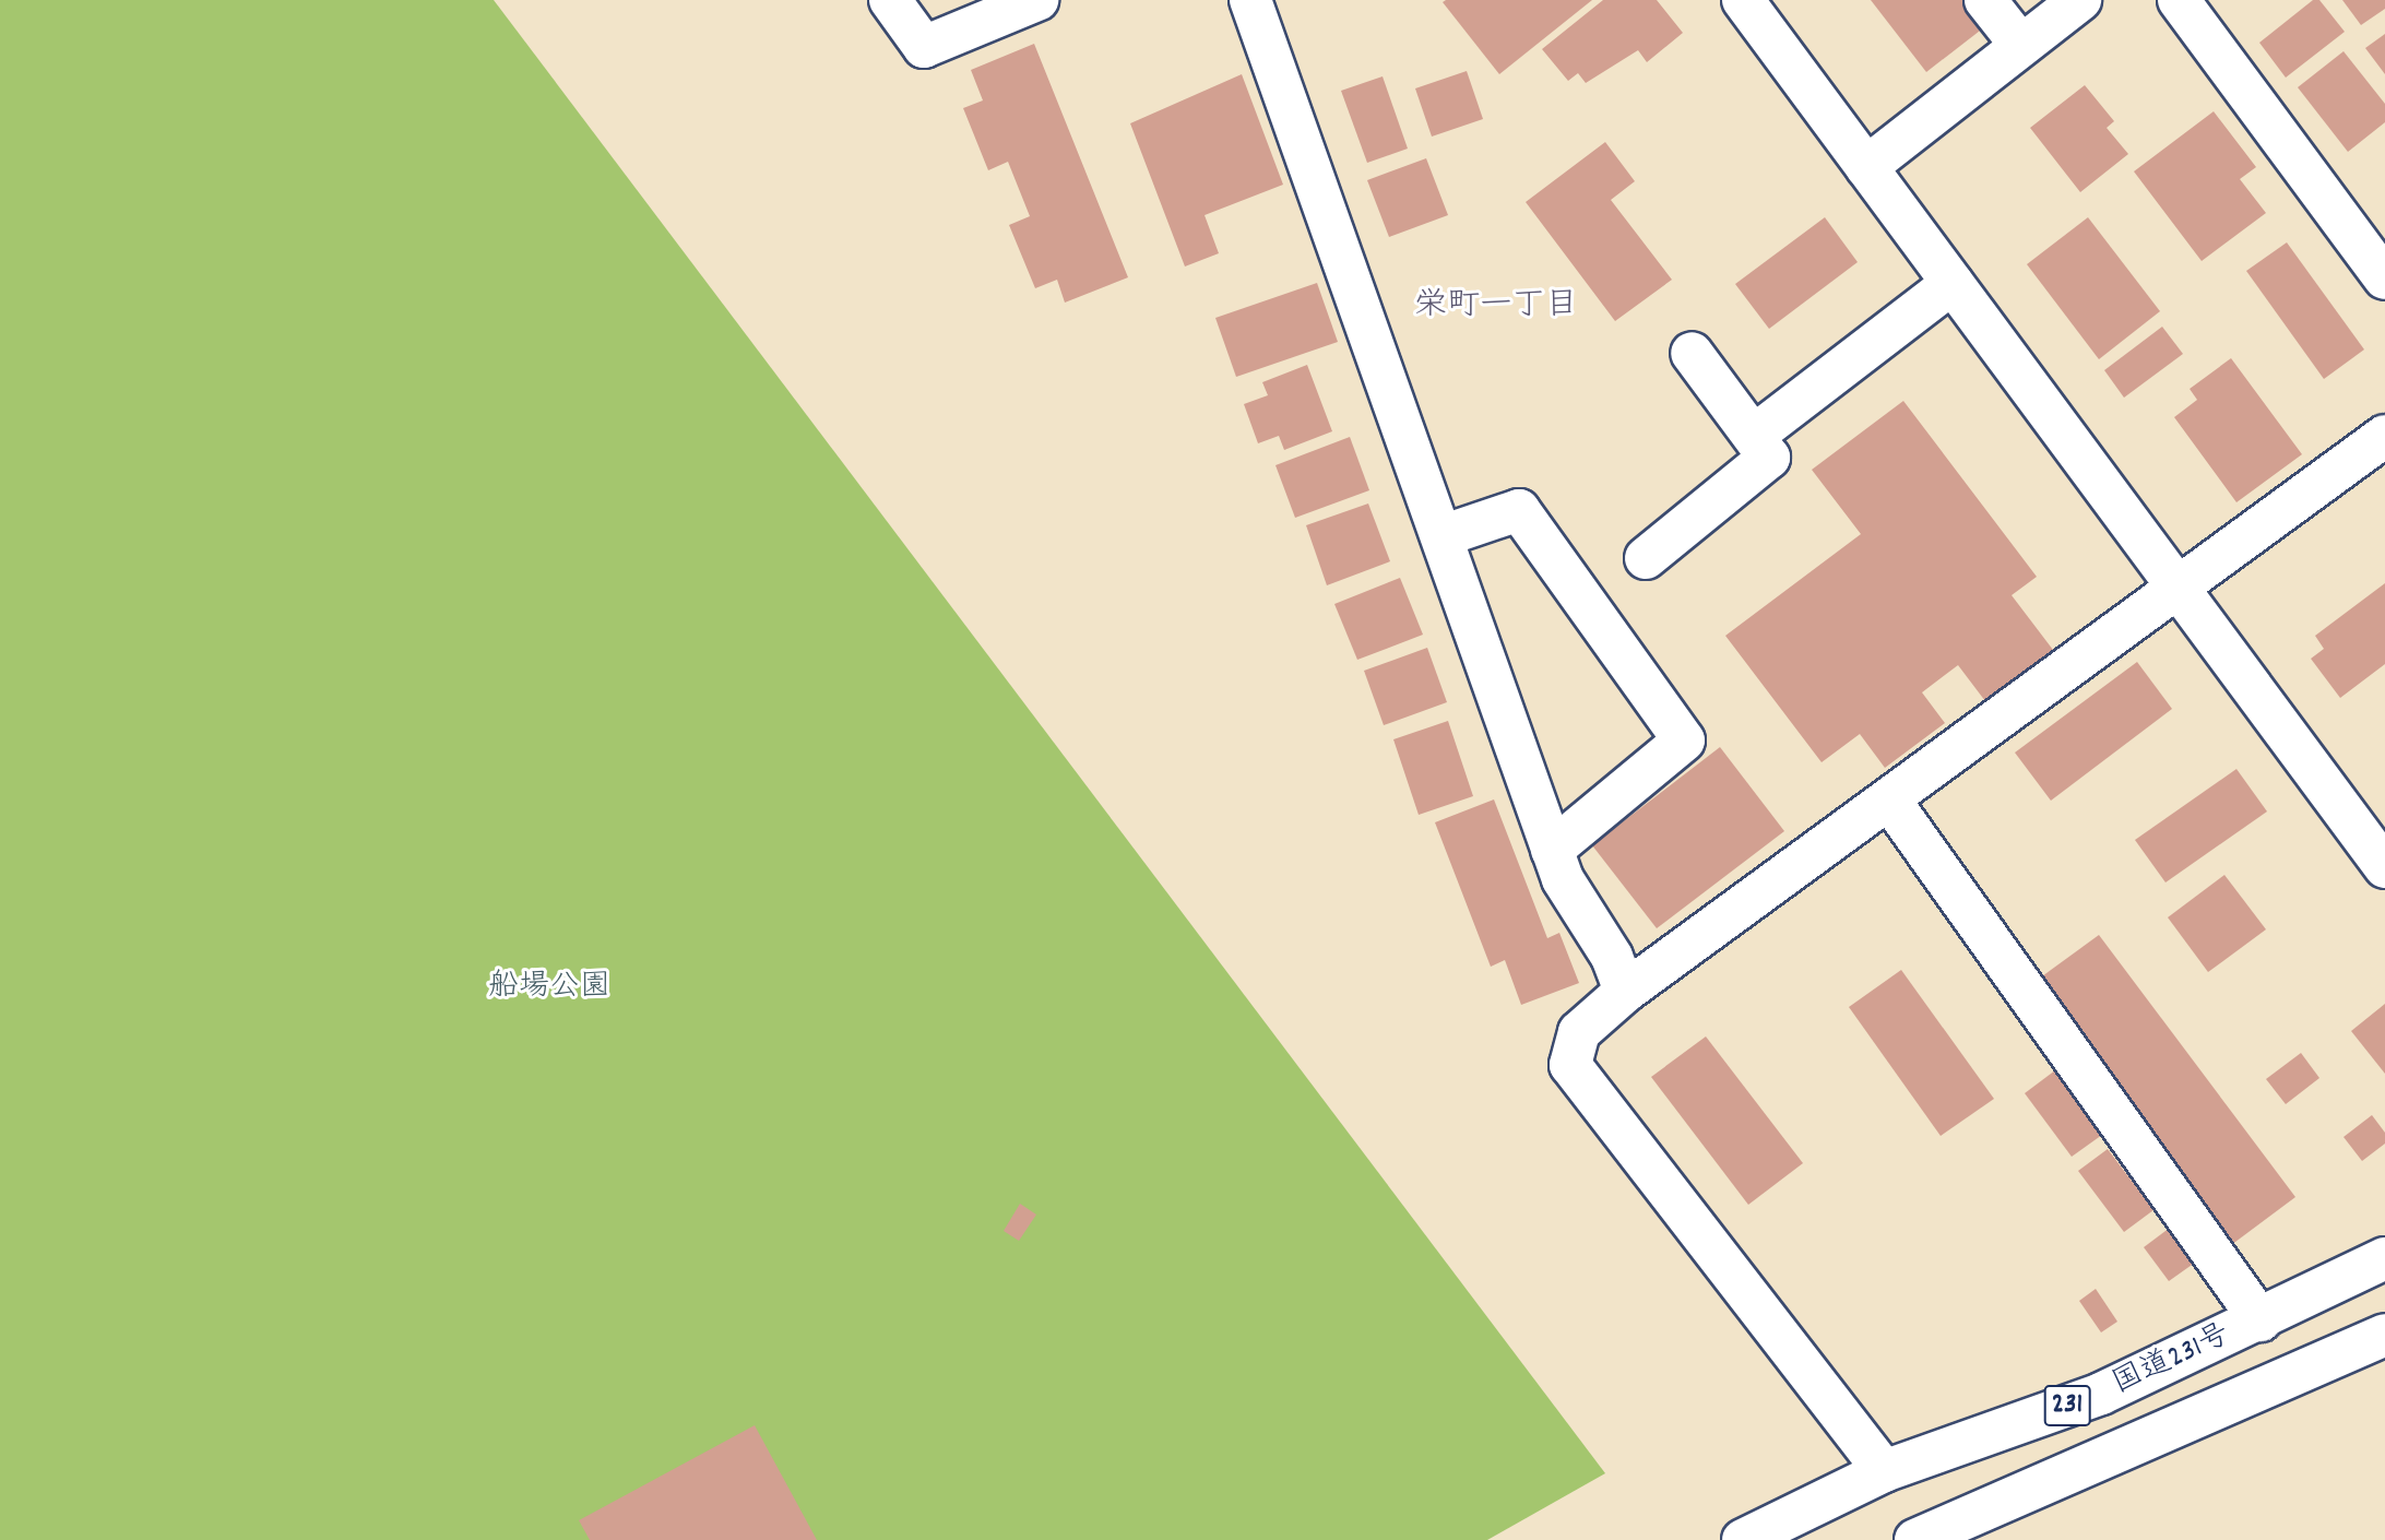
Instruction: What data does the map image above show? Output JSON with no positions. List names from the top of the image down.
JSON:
{
  "streets": {
    "main road": ["国道231号", "231"]
  },
  "districts": ["栄町一丁目"],
  "parks": ["船場公園"]
}
